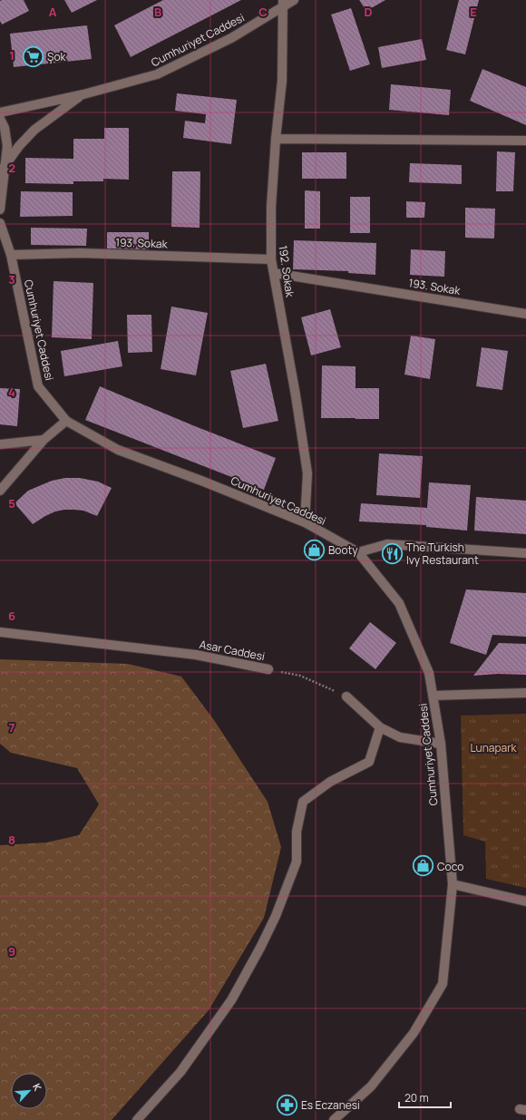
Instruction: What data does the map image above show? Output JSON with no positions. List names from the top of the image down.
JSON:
{
  "streets": {
    "street": [
      "Cumhuriyet Caddesi",
      "193. Sokak",
      "192. Sokak",
      "Asar Caddesi"
    ]
  },
  "crossings": [
    ["Cumhuriyet Caddesi", "193. Sokak"],
    ["Cumhuriyet Caddesi", "192. Sokak"],
    ["193. Sokak", "192. Sokak"]
  ],
  "parks": ["Lunapark"],
  "places": {
    "supermarket": ["Şok"],
    "shop": ["Booty", "Coco"],
    "restaurant": ["The Turkish Ivy Restaurant"],
    "pharmacy": ["Es Eczanesi"]
  },
  "scale_bar": "20 m",
  "north": "top right",
  "grid": {
    "columns": [
      "A",
      "B",
      "C",
      "D",
      "E"
    ],
    "rows": [
      "1",
      "2",
      "3",
      "4",
      "5",
      "6",
      "7",
      "8",
      "9"
    ]
  }
}
